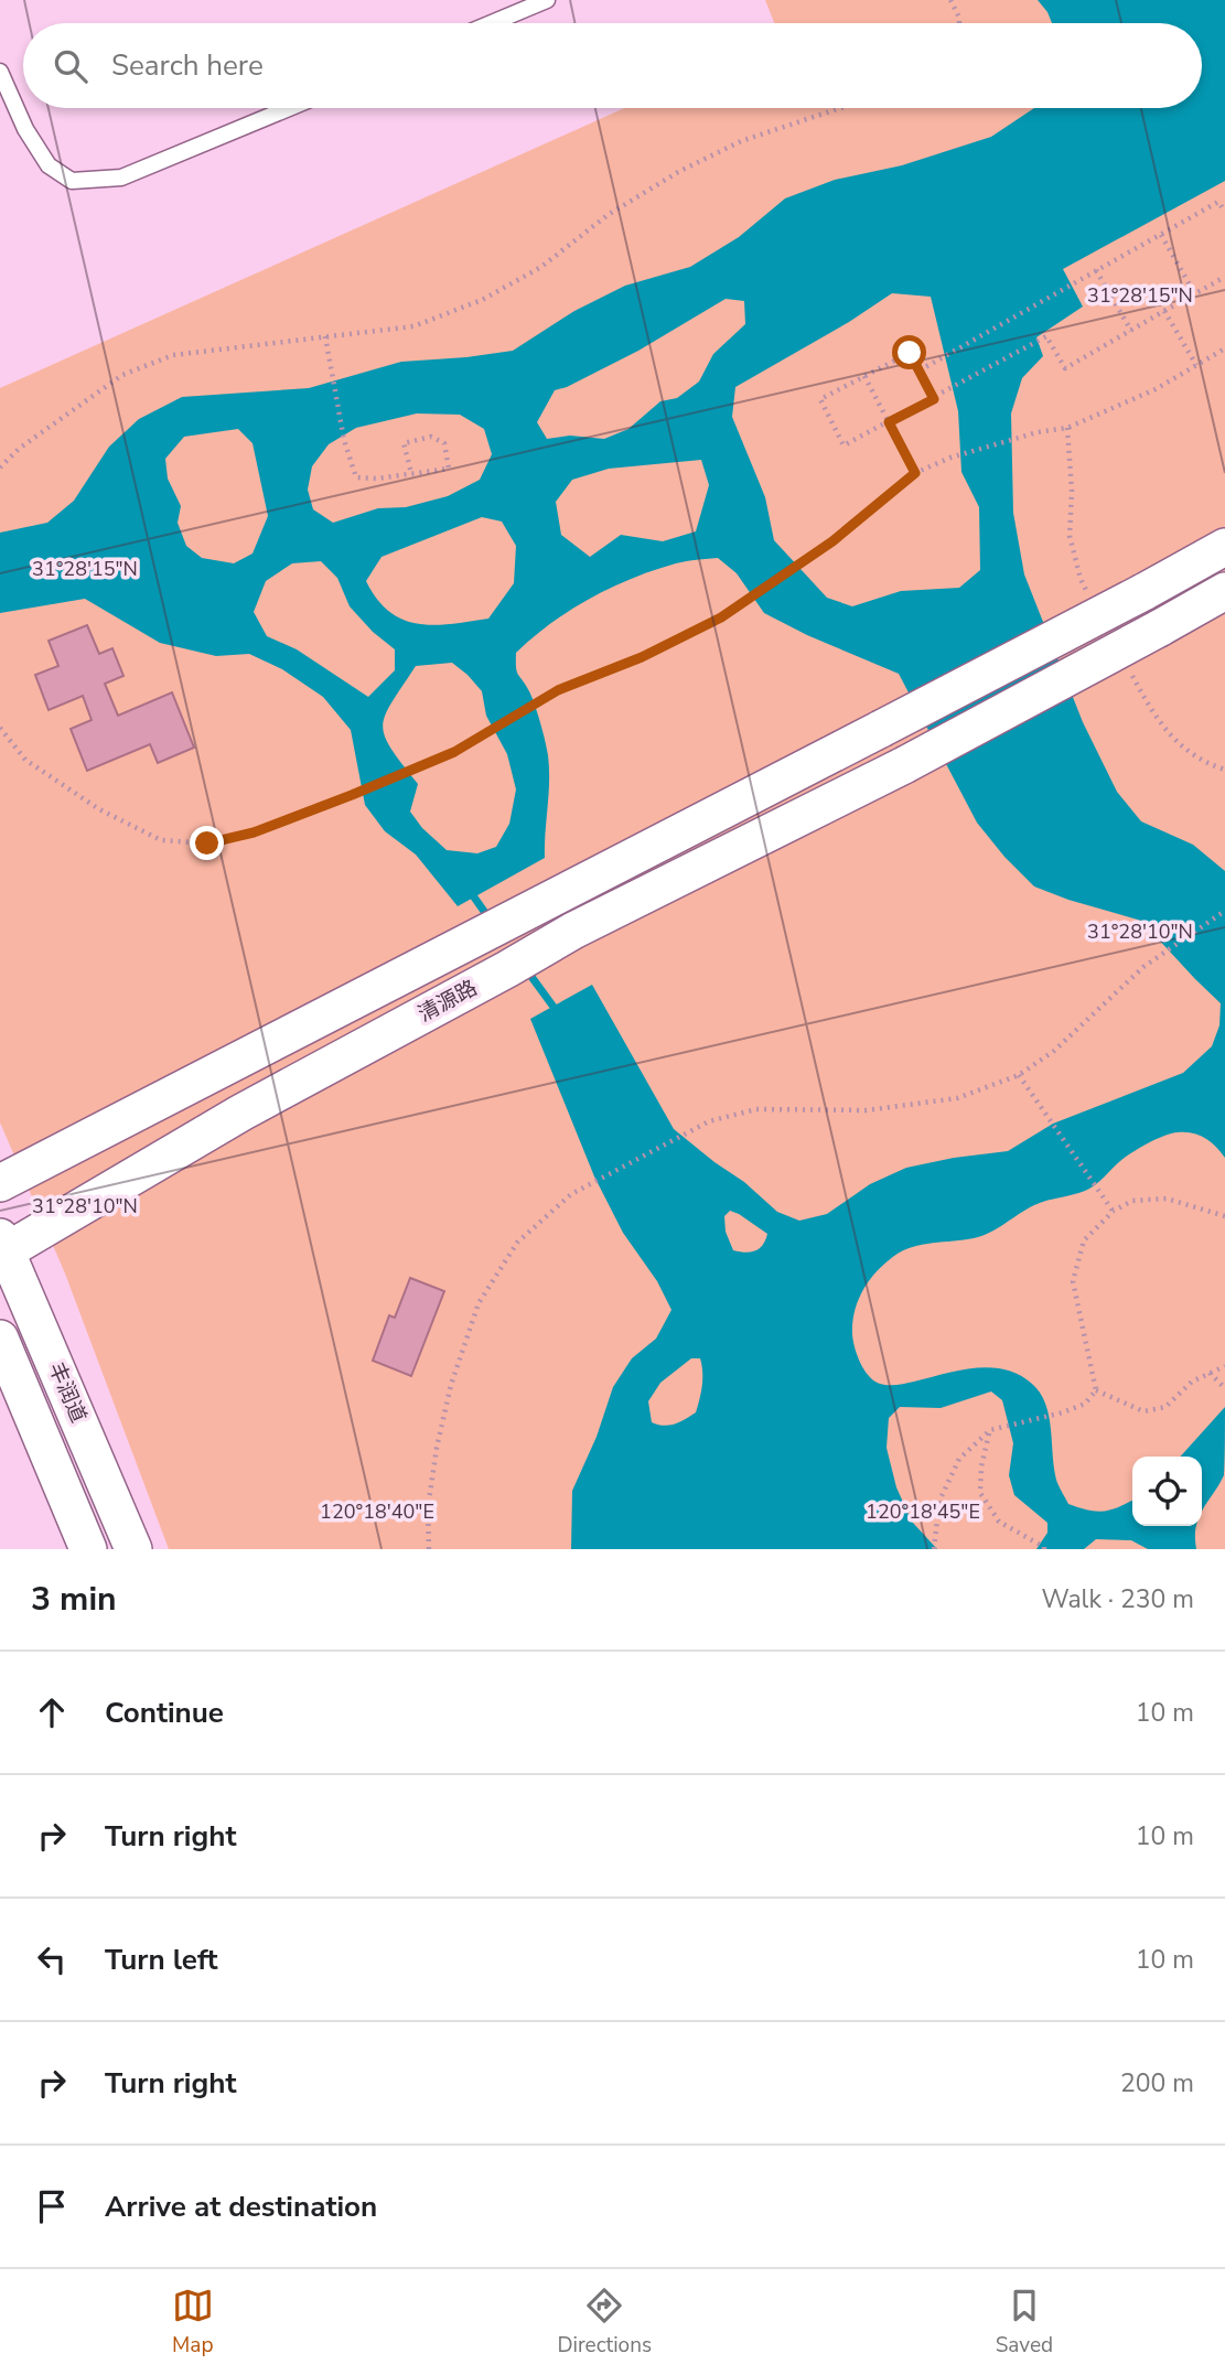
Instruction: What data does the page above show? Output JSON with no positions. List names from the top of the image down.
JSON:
{
  "streets": {
    "street": ["清源路", "丰润道"]
  },
  "crossings": [
    ["清源路", "丰润道"]
  ],
  "page": {
    "search": "Search here",
    "heading": ["3 min", "Walk · 230 m"],
    "list": [
      ["Continue", "10 m"],
      ["Turn right", "10 m"],
      ["Turn left", "10 m"],
      ["Turn right", "200 m"],
      "Arrive at destination"
    ],
    "nav": ["Map", "Directions", "Saved"]
  },
  "coordinates": [
    "31°28'15\"N",
    "31°28'10\"N",
    "120°18'40\"E",
    "120°18'45\"E"
  ]
}
